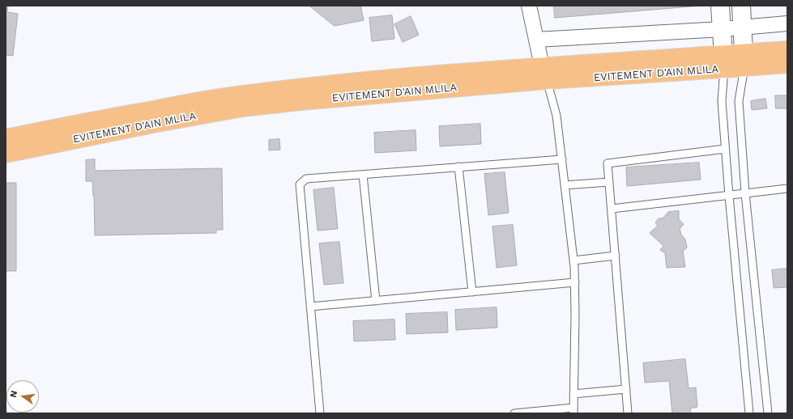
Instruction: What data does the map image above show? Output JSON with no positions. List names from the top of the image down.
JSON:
{
  "streets": {
    "highway": ["EVITEMENT D'AIN MLILA"]
  },
  "north": "left"
}
